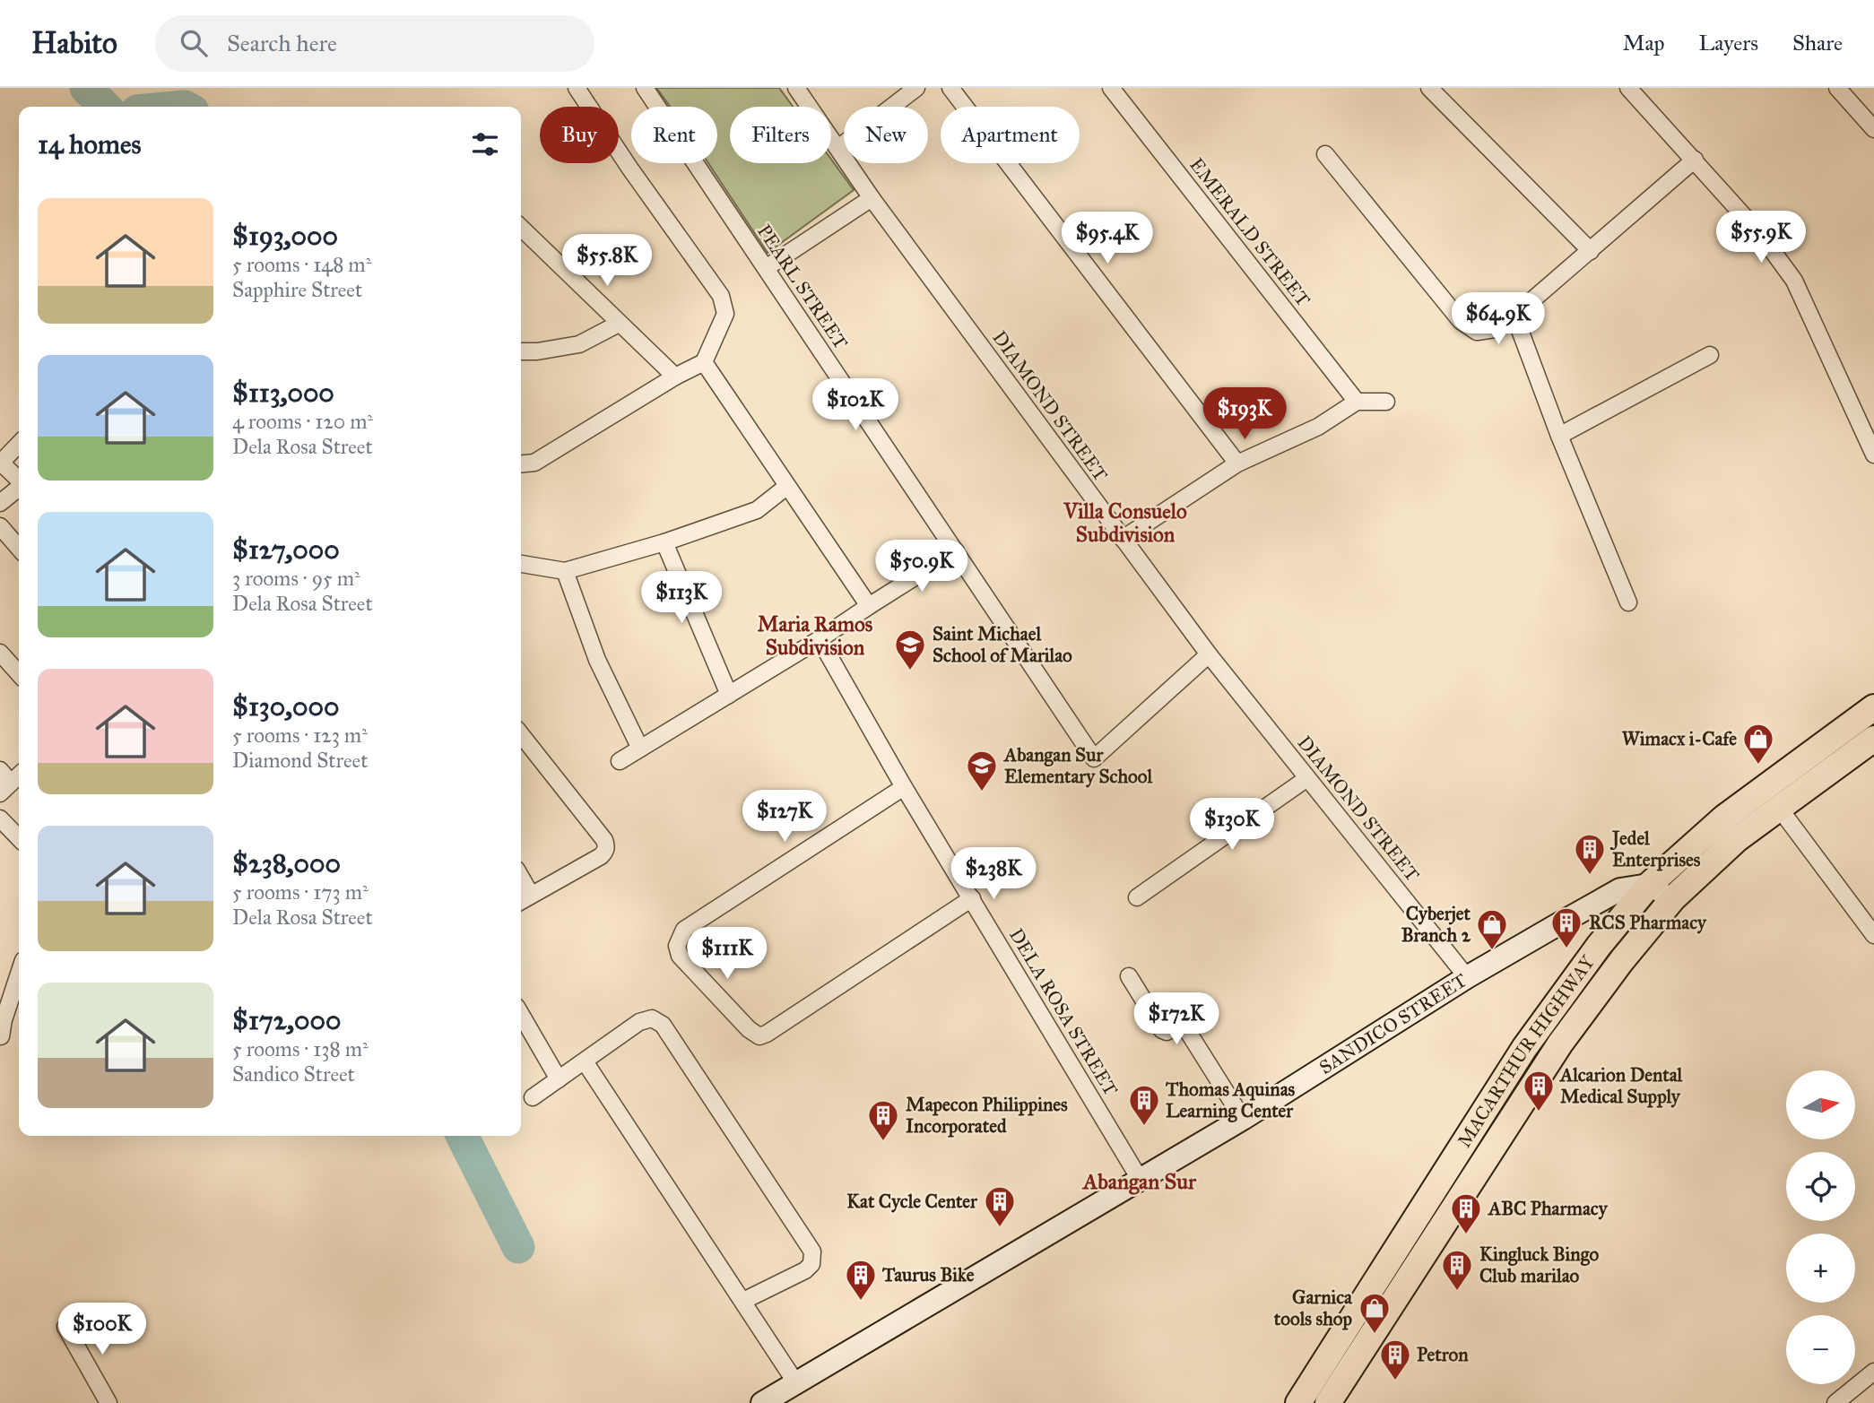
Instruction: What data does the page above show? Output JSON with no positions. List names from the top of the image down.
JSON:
{
  "streets": {
    "highway": ["MACARTHUR HIGHWAY"],
    "main road": ["SANDICO STREET"],
    "street": [
      "EMERALD STREET",
      "PEARL STREET",
      "DIAMOND STREET",
      "DELA ROSA STREET"
    ]
  },
  "crossings": [
    ["PEARL STREET", "DIAMOND STREET"],
    ["DIAMOND STREET", "SANDICO STREET"],
    ["DELA ROSA STREET", "SANDICO STREET"],
    ["SANDICO STREET", "MACARTHUR HIGHWAY"]
  ],
  "districts": ["Villa Consuelo Subdivision", "Maria Ramos Subdivision", "Abangan Sur"],
  "places": {
    "school or university": ["Saint Michael School of Marilao", "Abangan Sur Elementary School"],
    "shop": ["Wimacx i-Cafe", "Cyberjet Branch 2", "Garnica tools shop"],
    "building": [
      "Jedel Enterprises",
      "RCS Pharmacy",
      "Alcarion Dental Medical Supply",
      "Thomas Aquinas Learning Center",
      "Mapecon Philippines Incorporated",
      "Kat Cycle Center",
      "ABC Pharmacy",
      "Kingluck Bingo Club marilao",
      "Taurus Bike",
      "Petron"
    ]
  },
  "north": "right",
  "page": {
    "header": "Habito",
    "search": "Search here",
    "nav": ["Map", "Layers", "Share"],
    "chip": [
      "Buy",
      "Rent",
      "Filters",
      "New",
      "Apartment"
    ],
    "heading": "14 homes",
    "list": [
      {
        "name": "$193,000",
        "note": "5 rooms · 148 m² · Sapphire Street"
      },
      {
        "name": "$113,000",
        "note": "4 rooms · 120 m² · Dela Rosa Street"
      },
      {
        "name": "$127,000",
        "note": "3 rooms · 95 m² · Dela Rosa Street"
      },
      {
        "name": "$130,000",
        "note": "5 rooms · 123 m² · Diamond Street"
      },
      {
        "name": "$238,000",
        "note": "5 rooms · 173 m² · Dela Rosa Street"
      },
      {
        "name": "$172,000",
        "note": "5 rooms · 138 m² · Sandico Street"
      }
    ],
    "price": [
      "$55.9K",
      "$95.4K",
      "$55.8K",
      "$64.9K",
      "$102K",
      "$193K",
      "$50.9K",
      "$113K",
      "$127K",
      "$130K",
      "$238K",
      "$111K",
      "$172K",
      "$100K"
    ],
    "map_buttons": ["+", "−"]
  }
}
